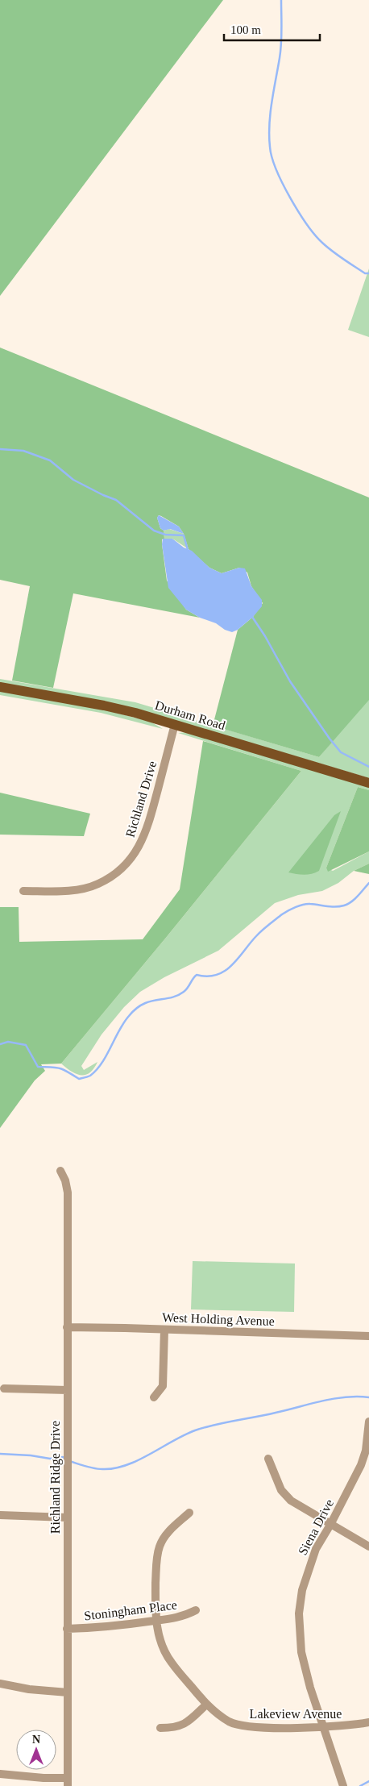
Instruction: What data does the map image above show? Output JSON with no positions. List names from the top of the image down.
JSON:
{
  "streets": {
    "main road": ["Durham Road"],
    "street": [
      "Richland Drive",
      "West Holding Avenue",
      "Richland Ridge Drive",
      "Siena Drive",
      "Stoningham Place",
      "Lakeview Avenue"
    ]
  },
  "crossings": [
    ["Durham Road", "Richland Drive"],
    ["West Holding Avenue", "Richland Ridge Drive"],
    ["Richland Ridge Drive", "Stoningham Place"],
    ["Siena Drive", "Lakeview Avenue"],
    ["Stoningham Place", "Lakeview Avenue"]
  ],
  "scale_bar": "100 m",
  "north": "top"
}
